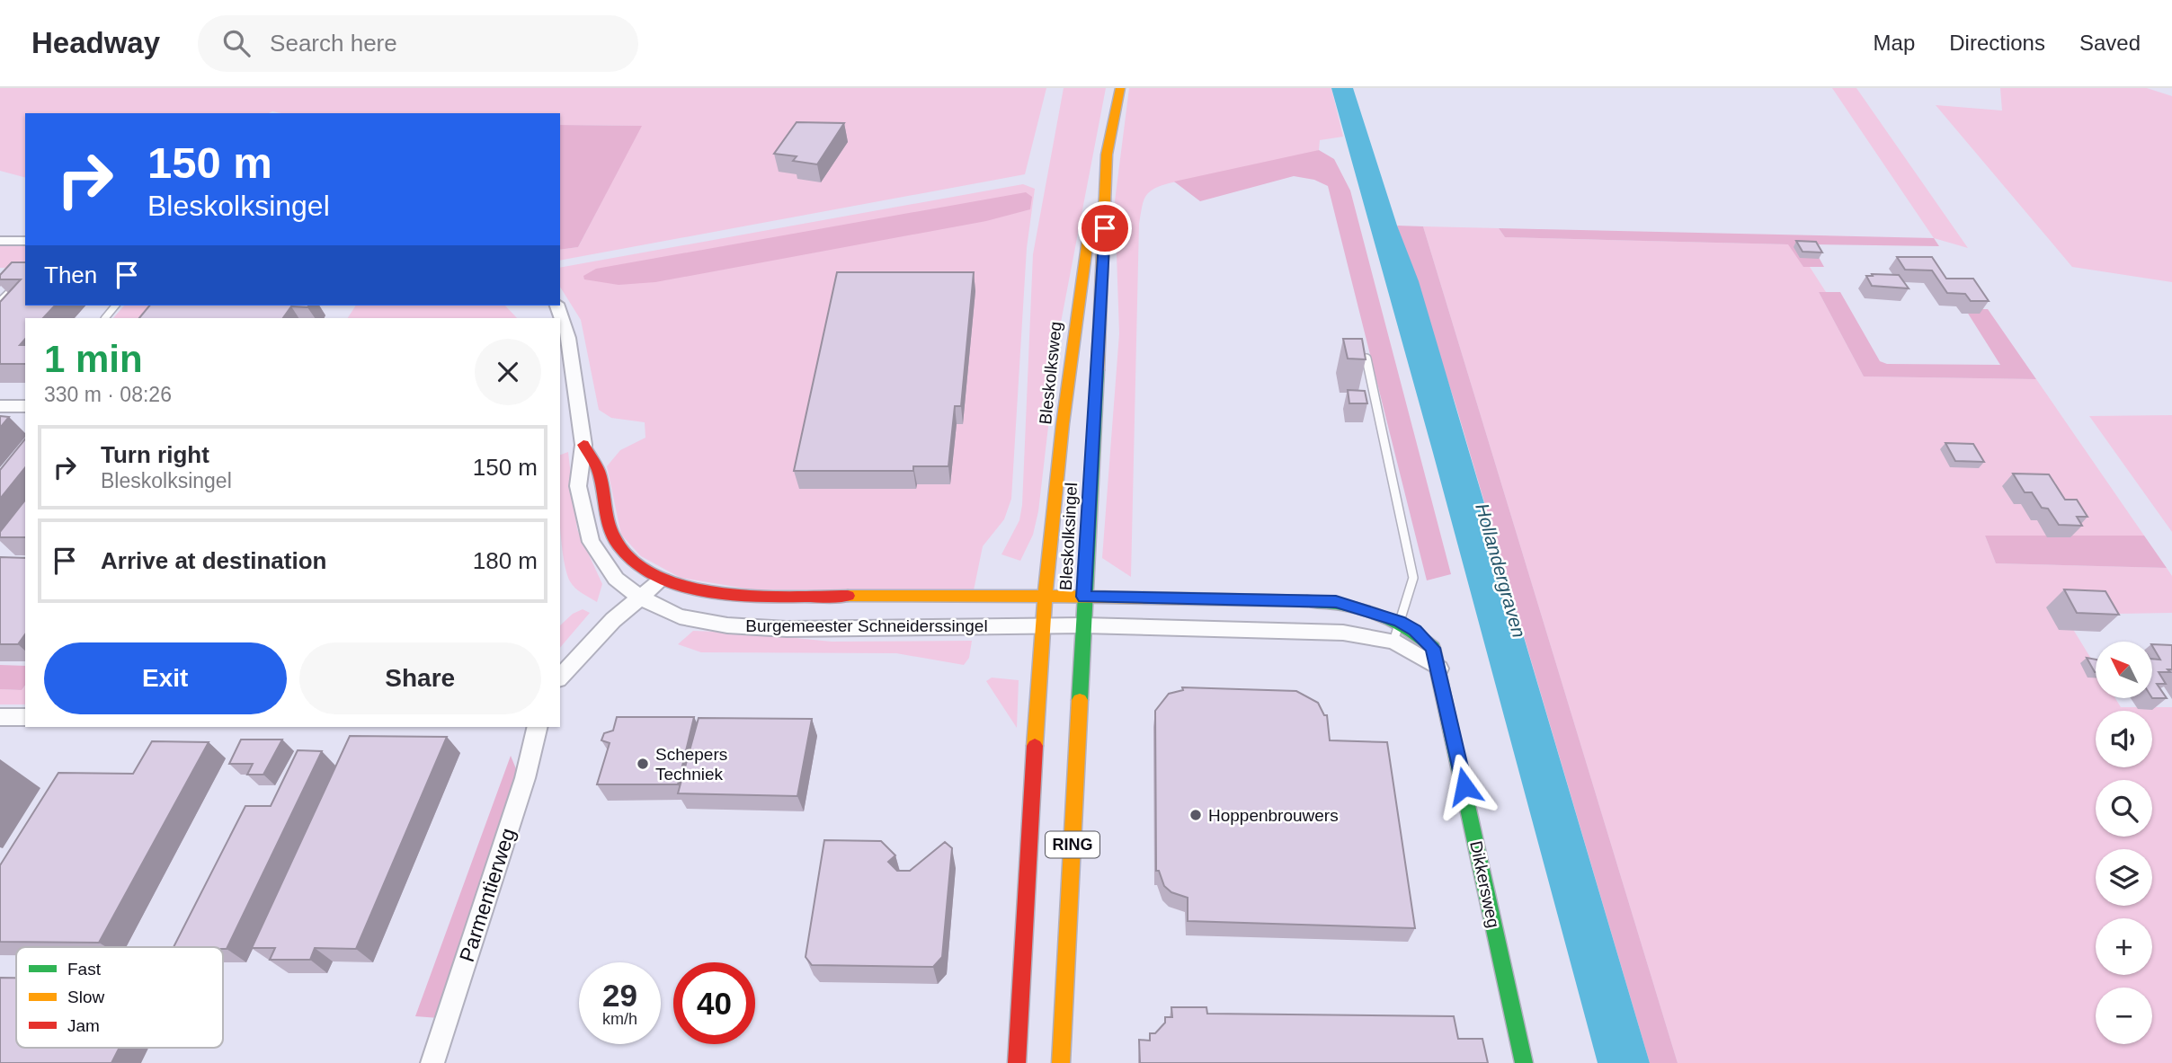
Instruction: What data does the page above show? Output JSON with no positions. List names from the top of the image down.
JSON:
{
  "streets": {
    "main road": [
      "Bleskolksweg",
      "Bleskolksingel",
      "Burgemeester Schneiderssingel",
      "RING",
      "Dikkersweg"
    ],
    "street": ["Parmentierweg"]
  },
  "crossings": [
    ["Bleskolksweg", "Bleskolksingel"],
    ["Bleskolksweg", "Burgemeester Schneiderssingel"],
    ["Bleskolksingel", "Burgemeester Schneiderssingel"],
    ["Bleskolksingel", "Dikkersweg"],
    ["Burgemeester Schneiderssingel", "Dikkersweg"]
  ],
  "water": ["Hollandergraven"],
  "places": ["Schepers Techniek", "Hoppenbrouwers"],
  "legend": ["Fast", "Slow", "Jam"],
  "north": "top left",
  "page": {
    "header": "Headway",
    "search": "Search here",
    "nav": ["Map", "Directions", "Saved"],
    "turn": ["150 m", "Bleskolksingel"],
    "then": "Then",
    "heading": ["1 min", "330 m · 08:26"],
    "list": [
      {
        "name": "Turn right",
        "note": "Bleskolksingel",
        "value": "150 m"
      },
      {
        "name": "Arrive at destination",
        "value": "180 m"
      }
    ],
    "buttons": ["Exit", "Share"],
    "map_buttons": ["+", "−"],
    "speed": "29 km/h",
    "limit": "40"
  }
}
